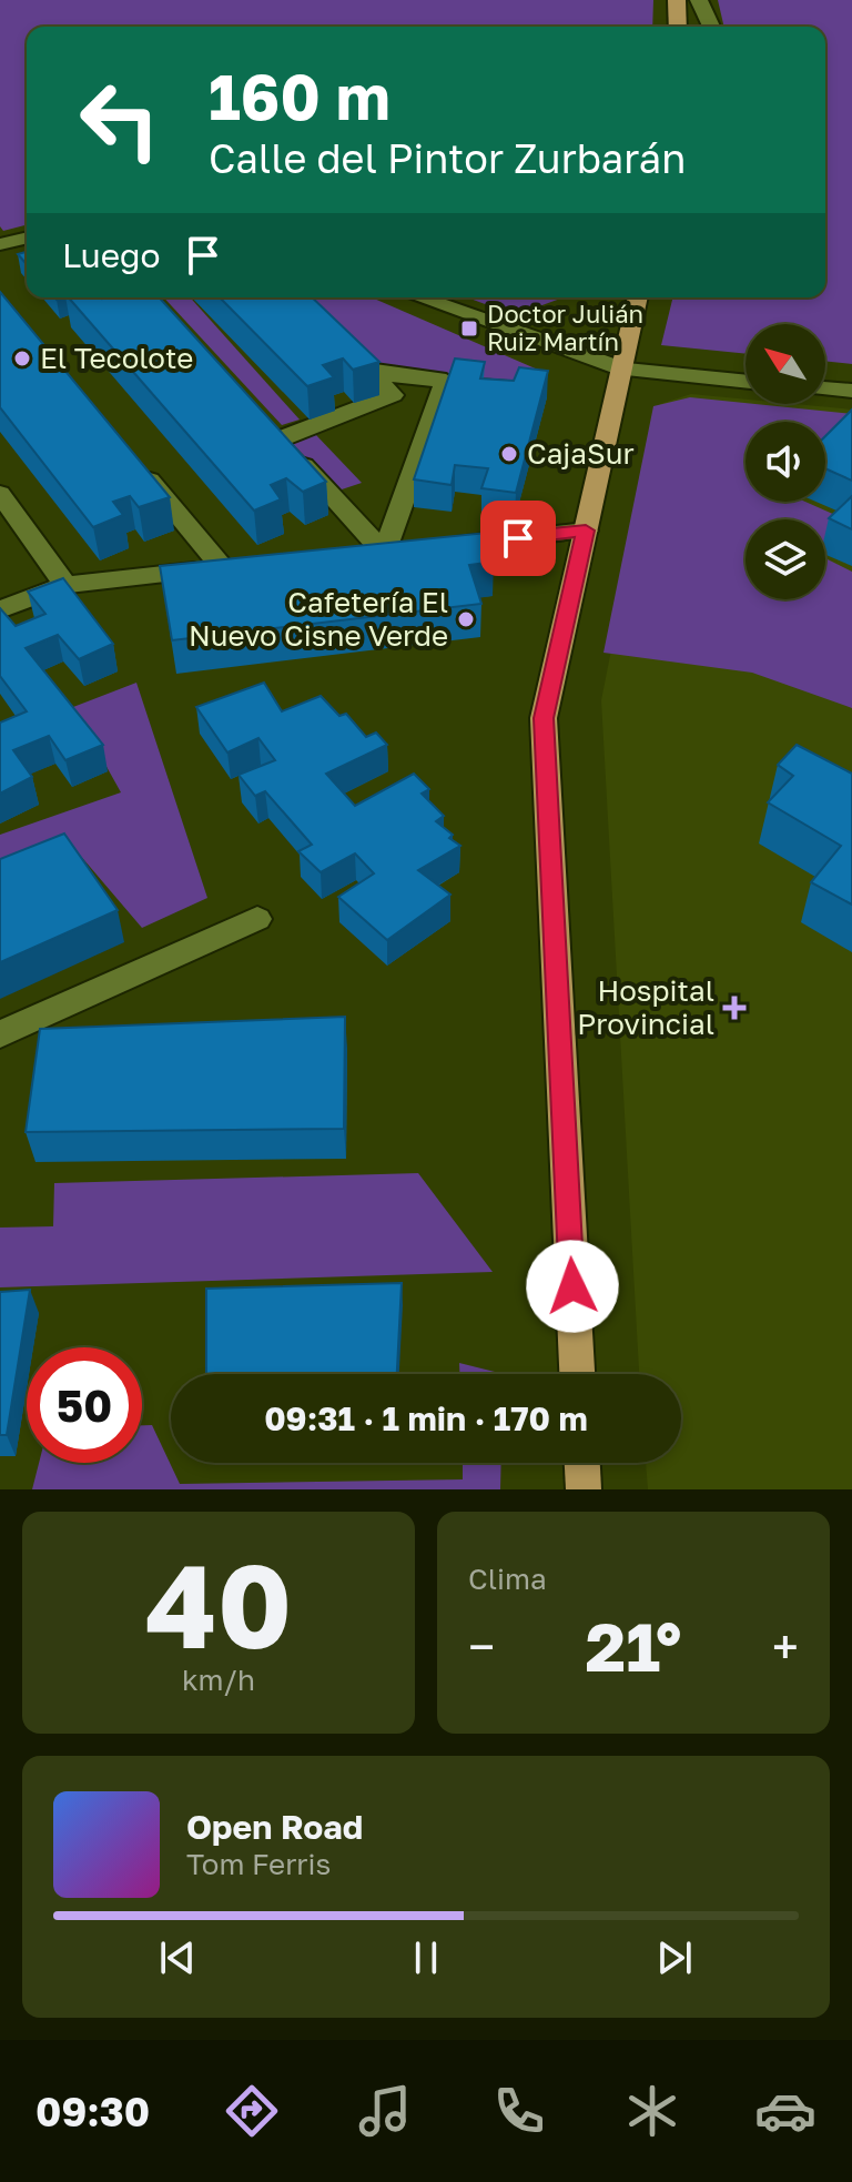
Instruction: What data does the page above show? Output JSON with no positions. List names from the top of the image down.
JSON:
{
  "places": {
    "transit": ["Doctor Julián Ruiz Martín"],
    "other": ["El Tecolote", "CajaSur", "Cafetería El Nuevo Cisne Verde"],
    "health": ["Hospital Provincial"]
  },
  "north": "top left",
  "page": {
    "turn": ["160 m", "Calle del Pintor Zurbarán"],
    "then": "Luego",
    "limit": "50",
    "trip": "09:31 · 1 min · 170 m",
    "tile": [
      ["40", "km/h"],
      "Clima"
    ],
    "heat": ["−", "21°", "+"],
    "song": ["Open Road", "Tom Ferris"],
    "tabs": "09:30"
  }
}
